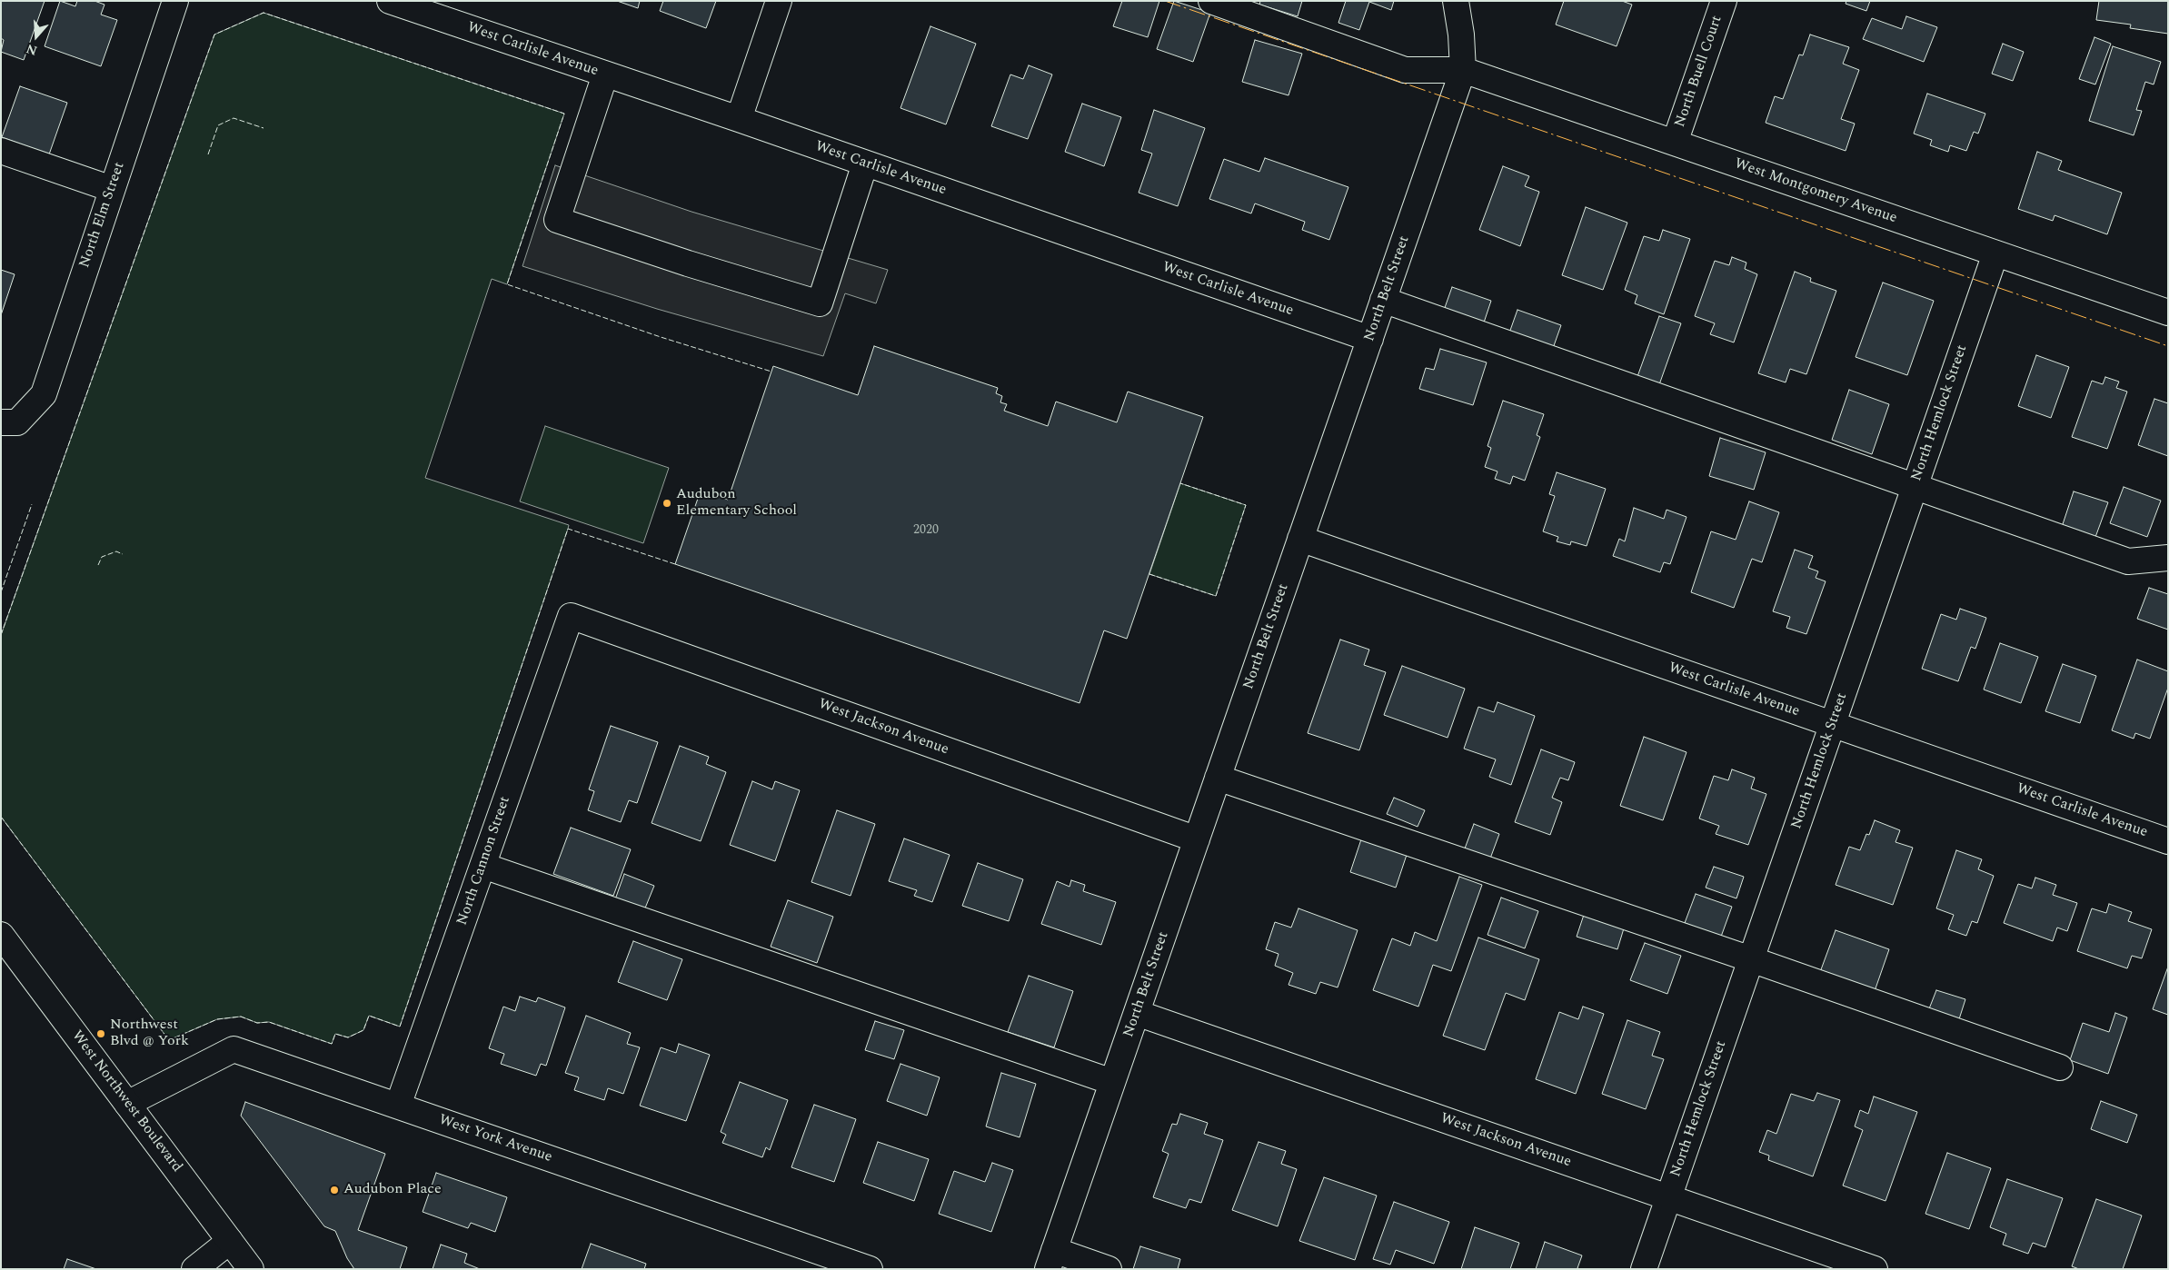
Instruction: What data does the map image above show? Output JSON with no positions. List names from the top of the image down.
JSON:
{
  "streets": {
    "street": [
      "West Carlisle Avenue",
      "North Buell Court",
      "West Montgomery Avenue",
      "North Elm Street",
      "North Belt Street",
      "North Hemlock Street",
      "West Jackson Avenue",
      "North Cannon Street",
      "West Northwest Boulevard",
      "West York Avenue"
    ]
  },
  "crossings": [
    ["West Carlisle Avenue", "North Belt Street"],
    ["West Carlisle Avenue", "North Hemlock Street"],
    ["North Buell Court", "West Montgomery Avenue"],
    ["West Montgomery Avenue", "North Belt Street"],
    ["West Montgomery Avenue", "North Hemlock Street"],
    ["North Belt Street", "West Jackson Avenue"],
    ["North Hemlock Street", "West Jackson Avenue"],
    ["West Jackson Avenue", "North Cannon Street"],
    ["North Cannon Street", "West York Avenue"],
    ["West Northwest Boulevard", "West York Avenue"]
  ],
  "places": ["Audubon Elementary School", "Northwest Blvd @ York", "Audubon Place"],
  "house_numbers": ["2020"],
  "north": "bottom"
}
